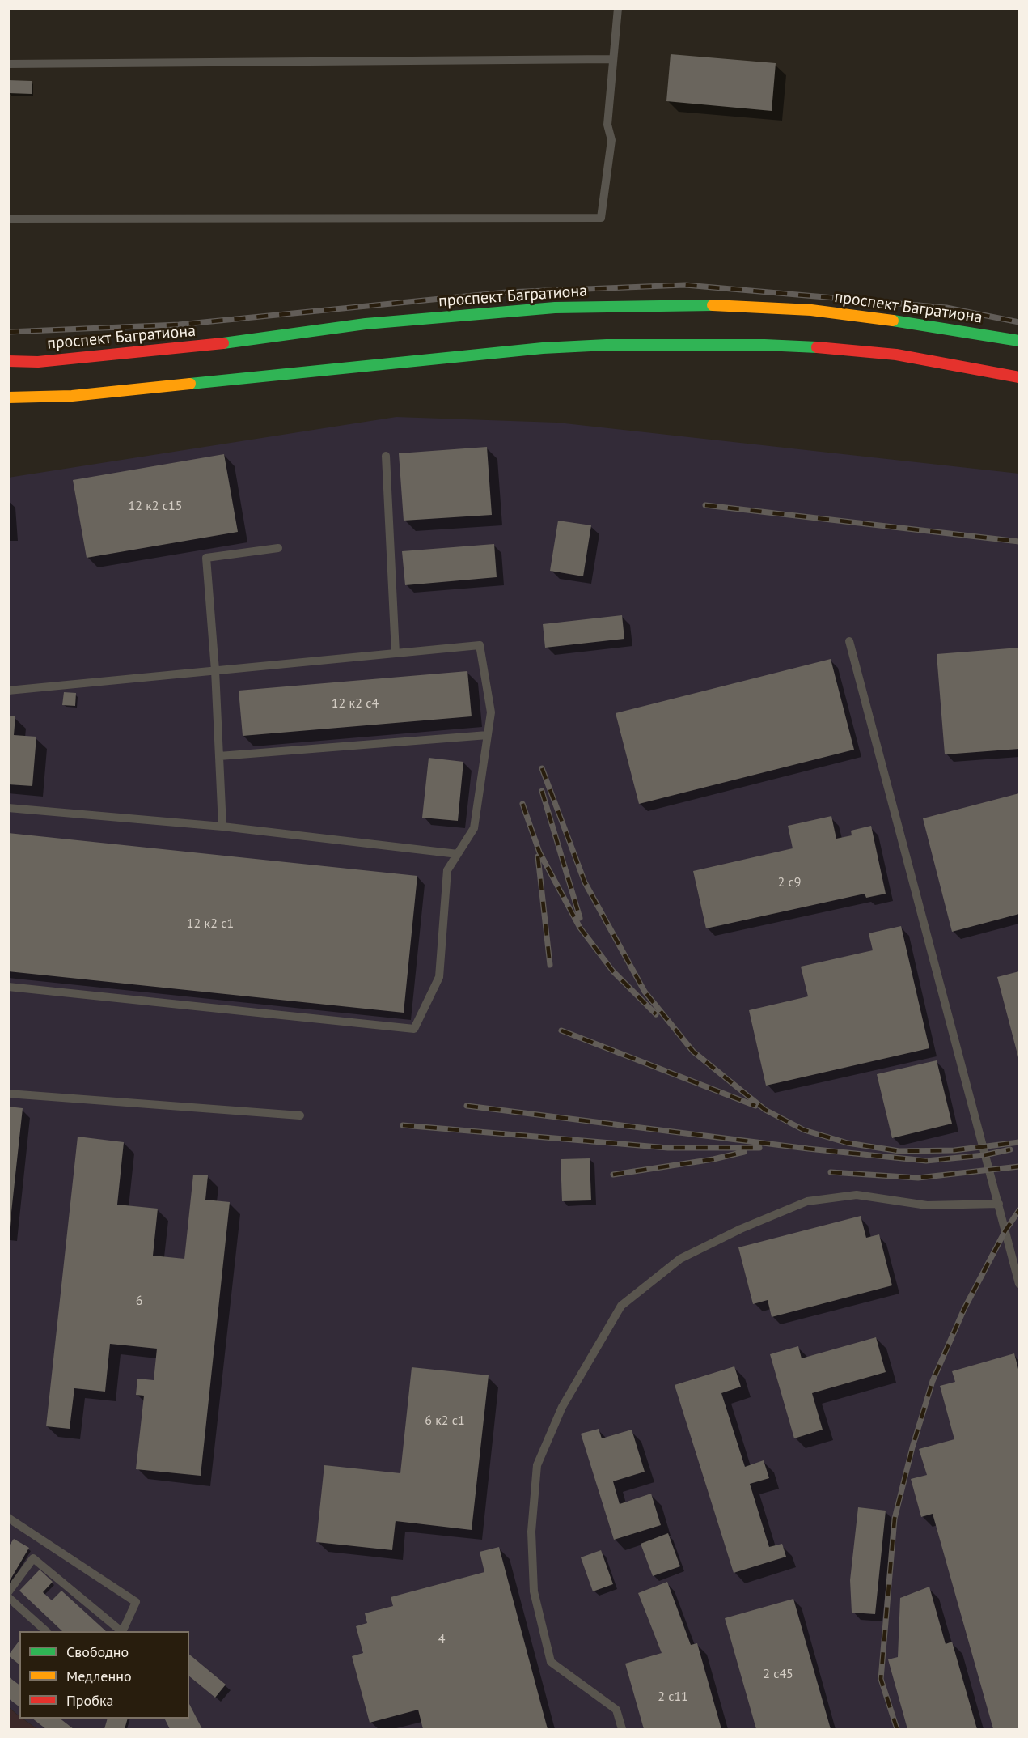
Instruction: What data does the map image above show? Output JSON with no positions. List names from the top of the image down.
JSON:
{
  "streets": {
    "main road": ["проспект Багратиона"]
  },
  "house_numbers": [
    "12 к2 с15",
    "12 к2 с4",
    "2 с9",
    "12 к2 с1",
    "6",
    "6 к2 с1",
    "4",
    "2 с45",
    "2 с11"
  ],
  "legend": ["Свободно", "Медленно", "Пробка"]
}
